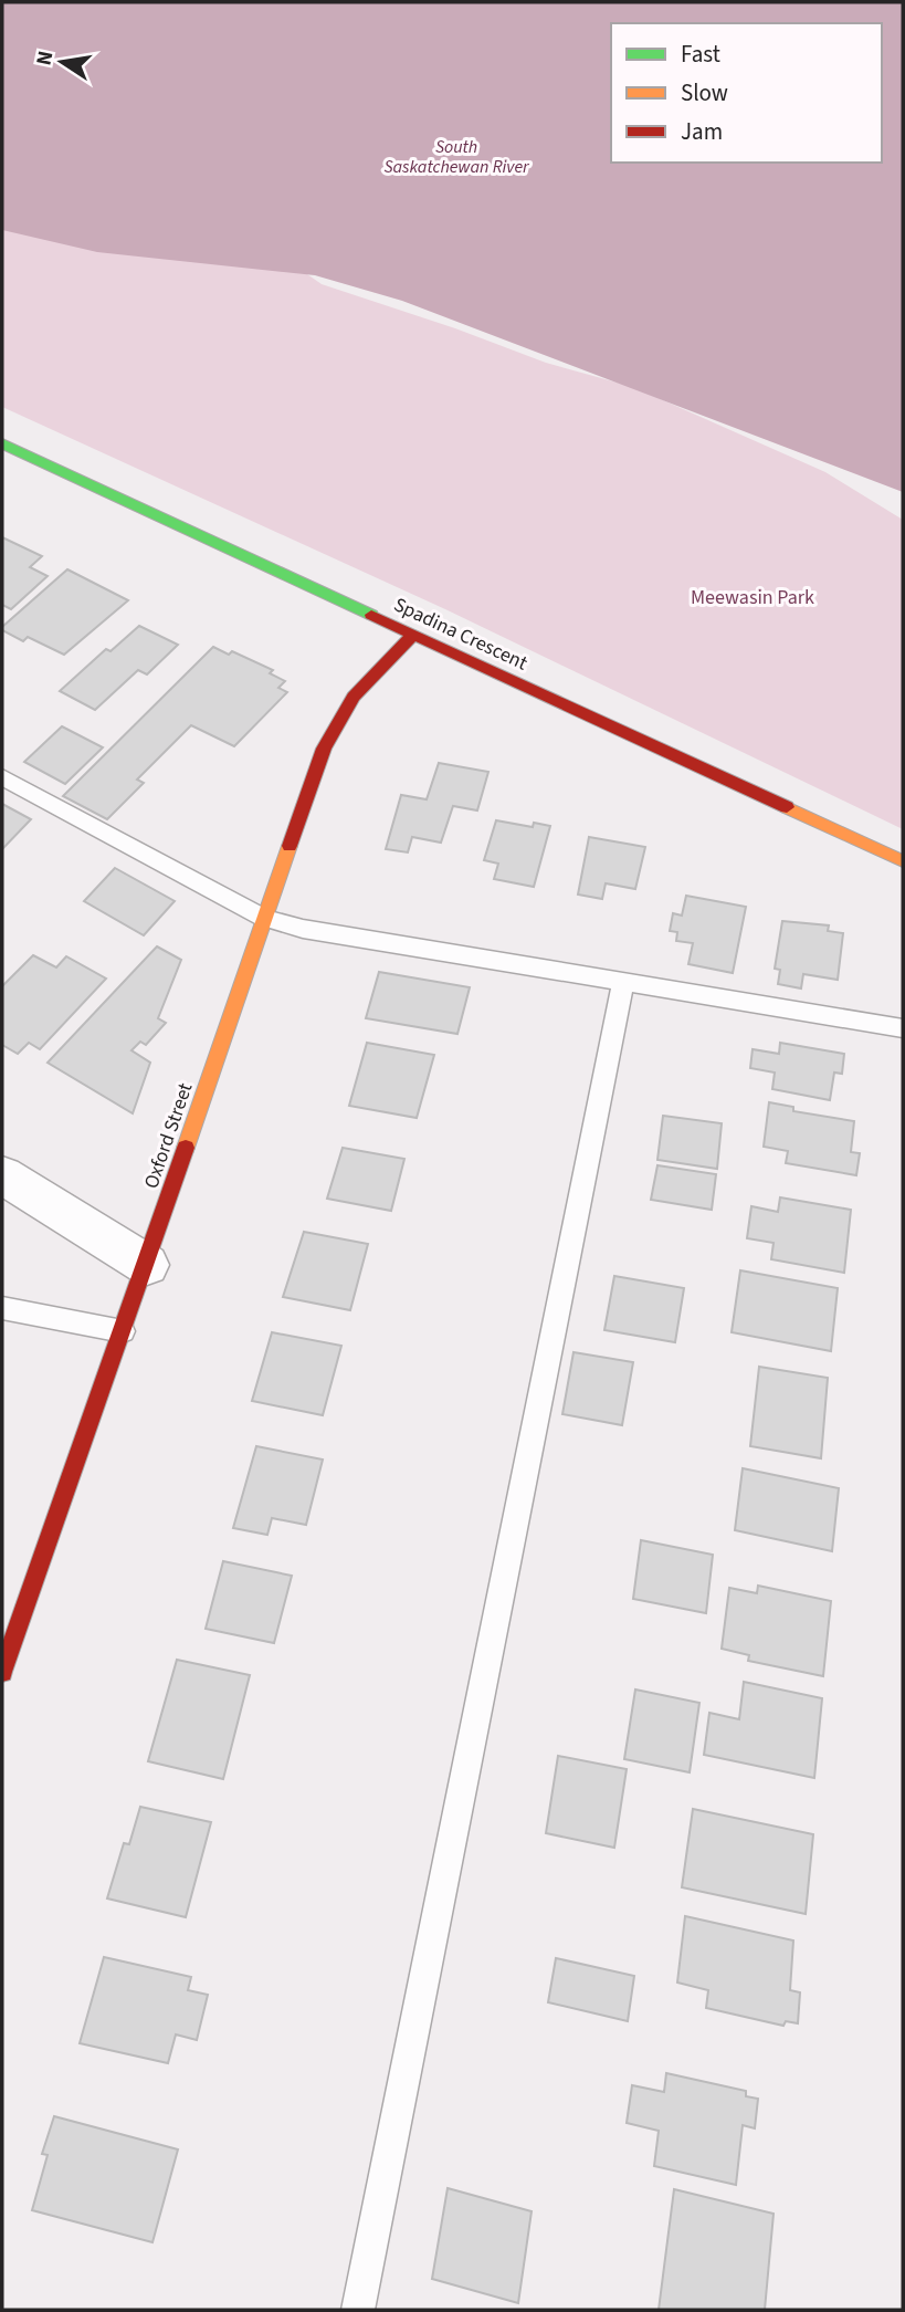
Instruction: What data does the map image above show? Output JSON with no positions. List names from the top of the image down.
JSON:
{
  "streets": {
    "street": ["Spadina Crescent", "Oxford Street"]
  },
  "crossings": [
    ["Spadina Crescent", "Oxford Street"]
  ],
  "water": ["South Saskatchewan River"],
  "parks": ["Meewasin Park"],
  "legend": ["Fast", "Slow", "Jam"],
  "north": "left"
}
